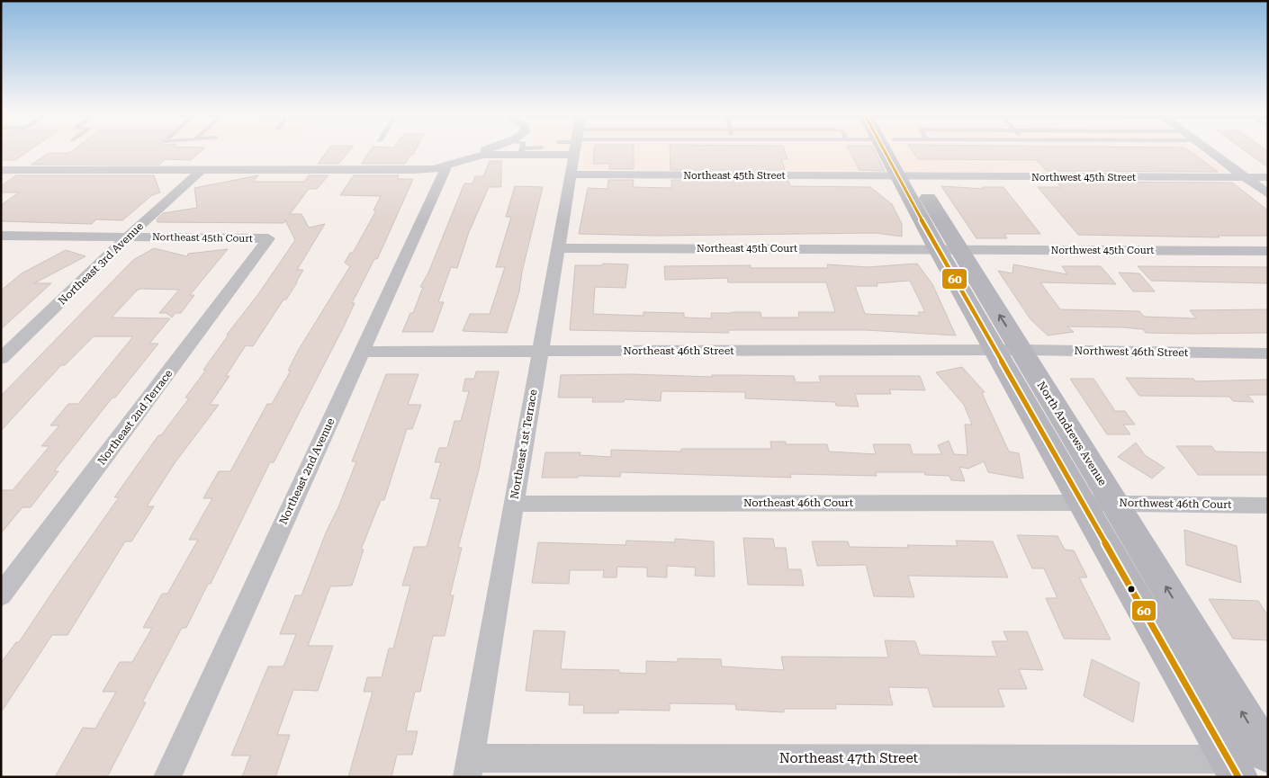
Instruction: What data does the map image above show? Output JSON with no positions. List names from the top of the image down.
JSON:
{
  "streets": {
    "main road": ["North Andrews Avenue"],
    "street": [
      "Northeast 45th Street",
      "Northwest 45th Street",
      "Northeast 45th Court",
      "Northwest 45th Court",
      "Northeast 3rd Avenue",
      "Northeast 46th Street",
      "Northwest 46th Street",
      "Northeast 2nd Terrace",
      "Northeast 1st Terrace",
      "Northeast 2nd Avenue",
      "Northeast 46th Court",
      "Northwest 46th Court",
      "Northeast 47th Street"
    ]
  },
  "crossings": [
    ["Northeast 45th Street", "Northwest 45th Street"],
    ["Northeast 45th Street", "North Andrews Avenue"],
    ["Northeast 45th Street", "Northeast 1st Terrace"],
    ["Northwest 45th Street", "North Andrews Avenue"],
    ["Northeast 45th Court", "Northwest 45th Court"],
    ["Northeast 45th Court", "Northeast 3rd Avenue"],
    ["Northeast 45th Court", "Northeast 2nd Terrace"],
    ["Northeast 45th Court", "North Andrews Avenue"],
    ["Northeast 45th Court", "Northeast 1st Terrace"],
    ["Northwest 45th Court", "North Andrews Avenue"],
    ["Northeast 46th Street", "Northwest 46th Street"],
    ["Northeast 46th Street", "North Andrews Avenue"],
    ["Northeast 46th Street", "Northeast 1st Terrace"],
    ["Northeast 46th Street", "Northeast 2nd Avenue"],
    ["Northwest 46th Street", "North Andrews Avenue"],
    ["North Andrews Avenue", "Northeast 46th Court"],
    ["North Andrews Avenue", "Northwest 46th Court"],
    ["North Andrews Avenue", "Northeast 47th Street"],
    ["Northeast 1st Terrace", "Northeast 46th Court"],
    ["Northeast 1st Terrace", "Northeast 47th Street"],
    ["Northeast 46th Court", "Northwest 46th Court"]
  ],
  "lines": ["transit line 60"]
}
